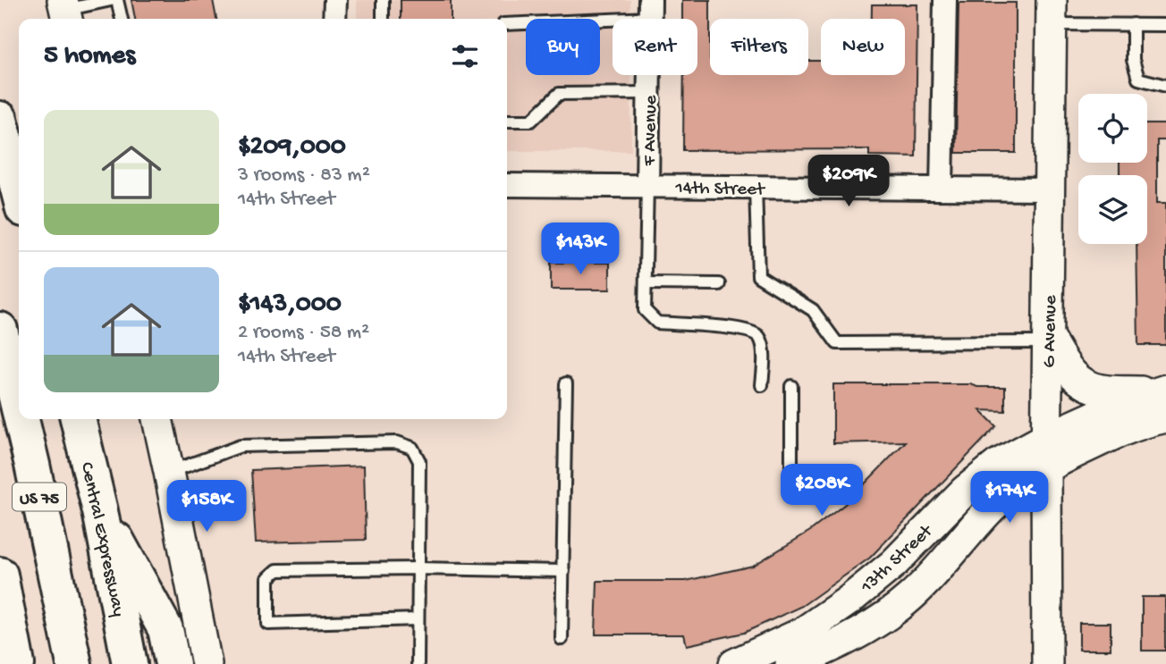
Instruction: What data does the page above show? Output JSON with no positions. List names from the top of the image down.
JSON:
{
  "streets": {
    "highway": ["US 75", "Central Expressway"],
    "street": [
      "F Avenue",
      "14th Street",
      "G Avenue",
      "13th Street"
    ]
  },
  "crossings": [
    ["F Avenue", "14th Street"],
    ["14th Street", "G Avenue"],
    ["G Avenue", "13th Street"]
  ],
  "page": {
    "chip": [
      "Buy",
      "Rent",
      "Filters",
      "New"
    ],
    "heading": "5 homes",
    "list": [
      {
        "name": "$209,000",
        "note": "3 rooms · 83 m² · 14th Street"
      },
      {
        "name": "$143,000",
        "note": "2 rooms · 58 m² · 14th Street"
      }
    ],
    "price": [
      "$209K",
      "$143K",
      "$208K",
      "$174K",
      "$158K"
    ]
  }
}
